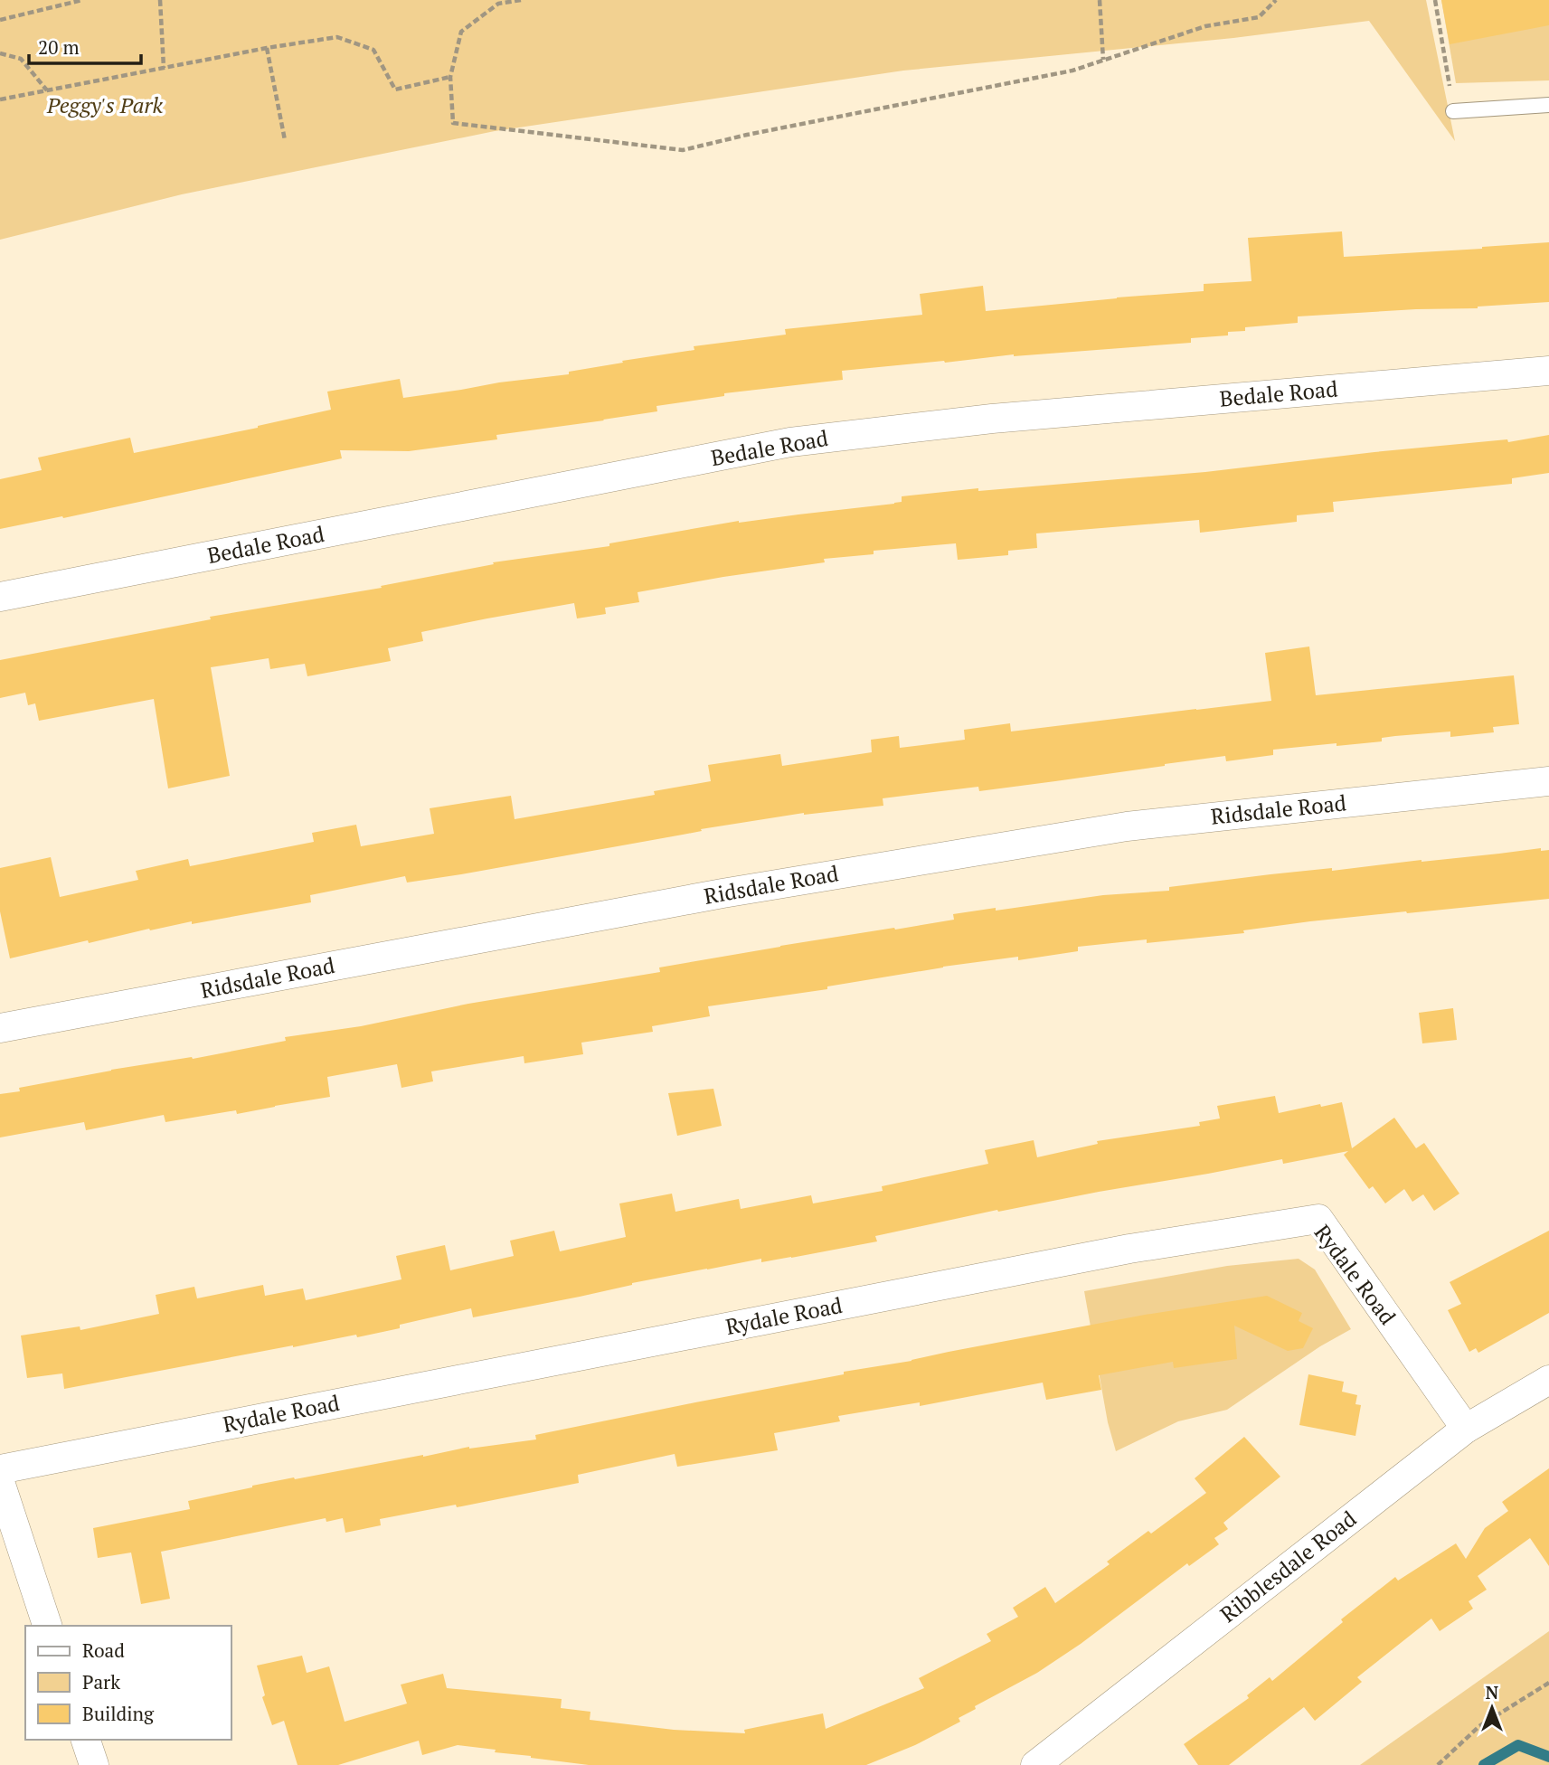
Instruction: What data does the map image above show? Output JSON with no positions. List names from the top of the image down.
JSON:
{
  "streets": {
    "street": [
      "Bedale Road",
      "Ridsdale Road",
      "Rydale Road",
      "Ribblesdale Road"
    ]
  },
  "crossings": [
    ["Rydale Road", "Ribblesdale Road"]
  ],
  "parks": ["Peggy's Park"],
  "legend": ["Road", "Park", "Building"],
  "scale_bar": "20 m",
  "north": "top"
}
